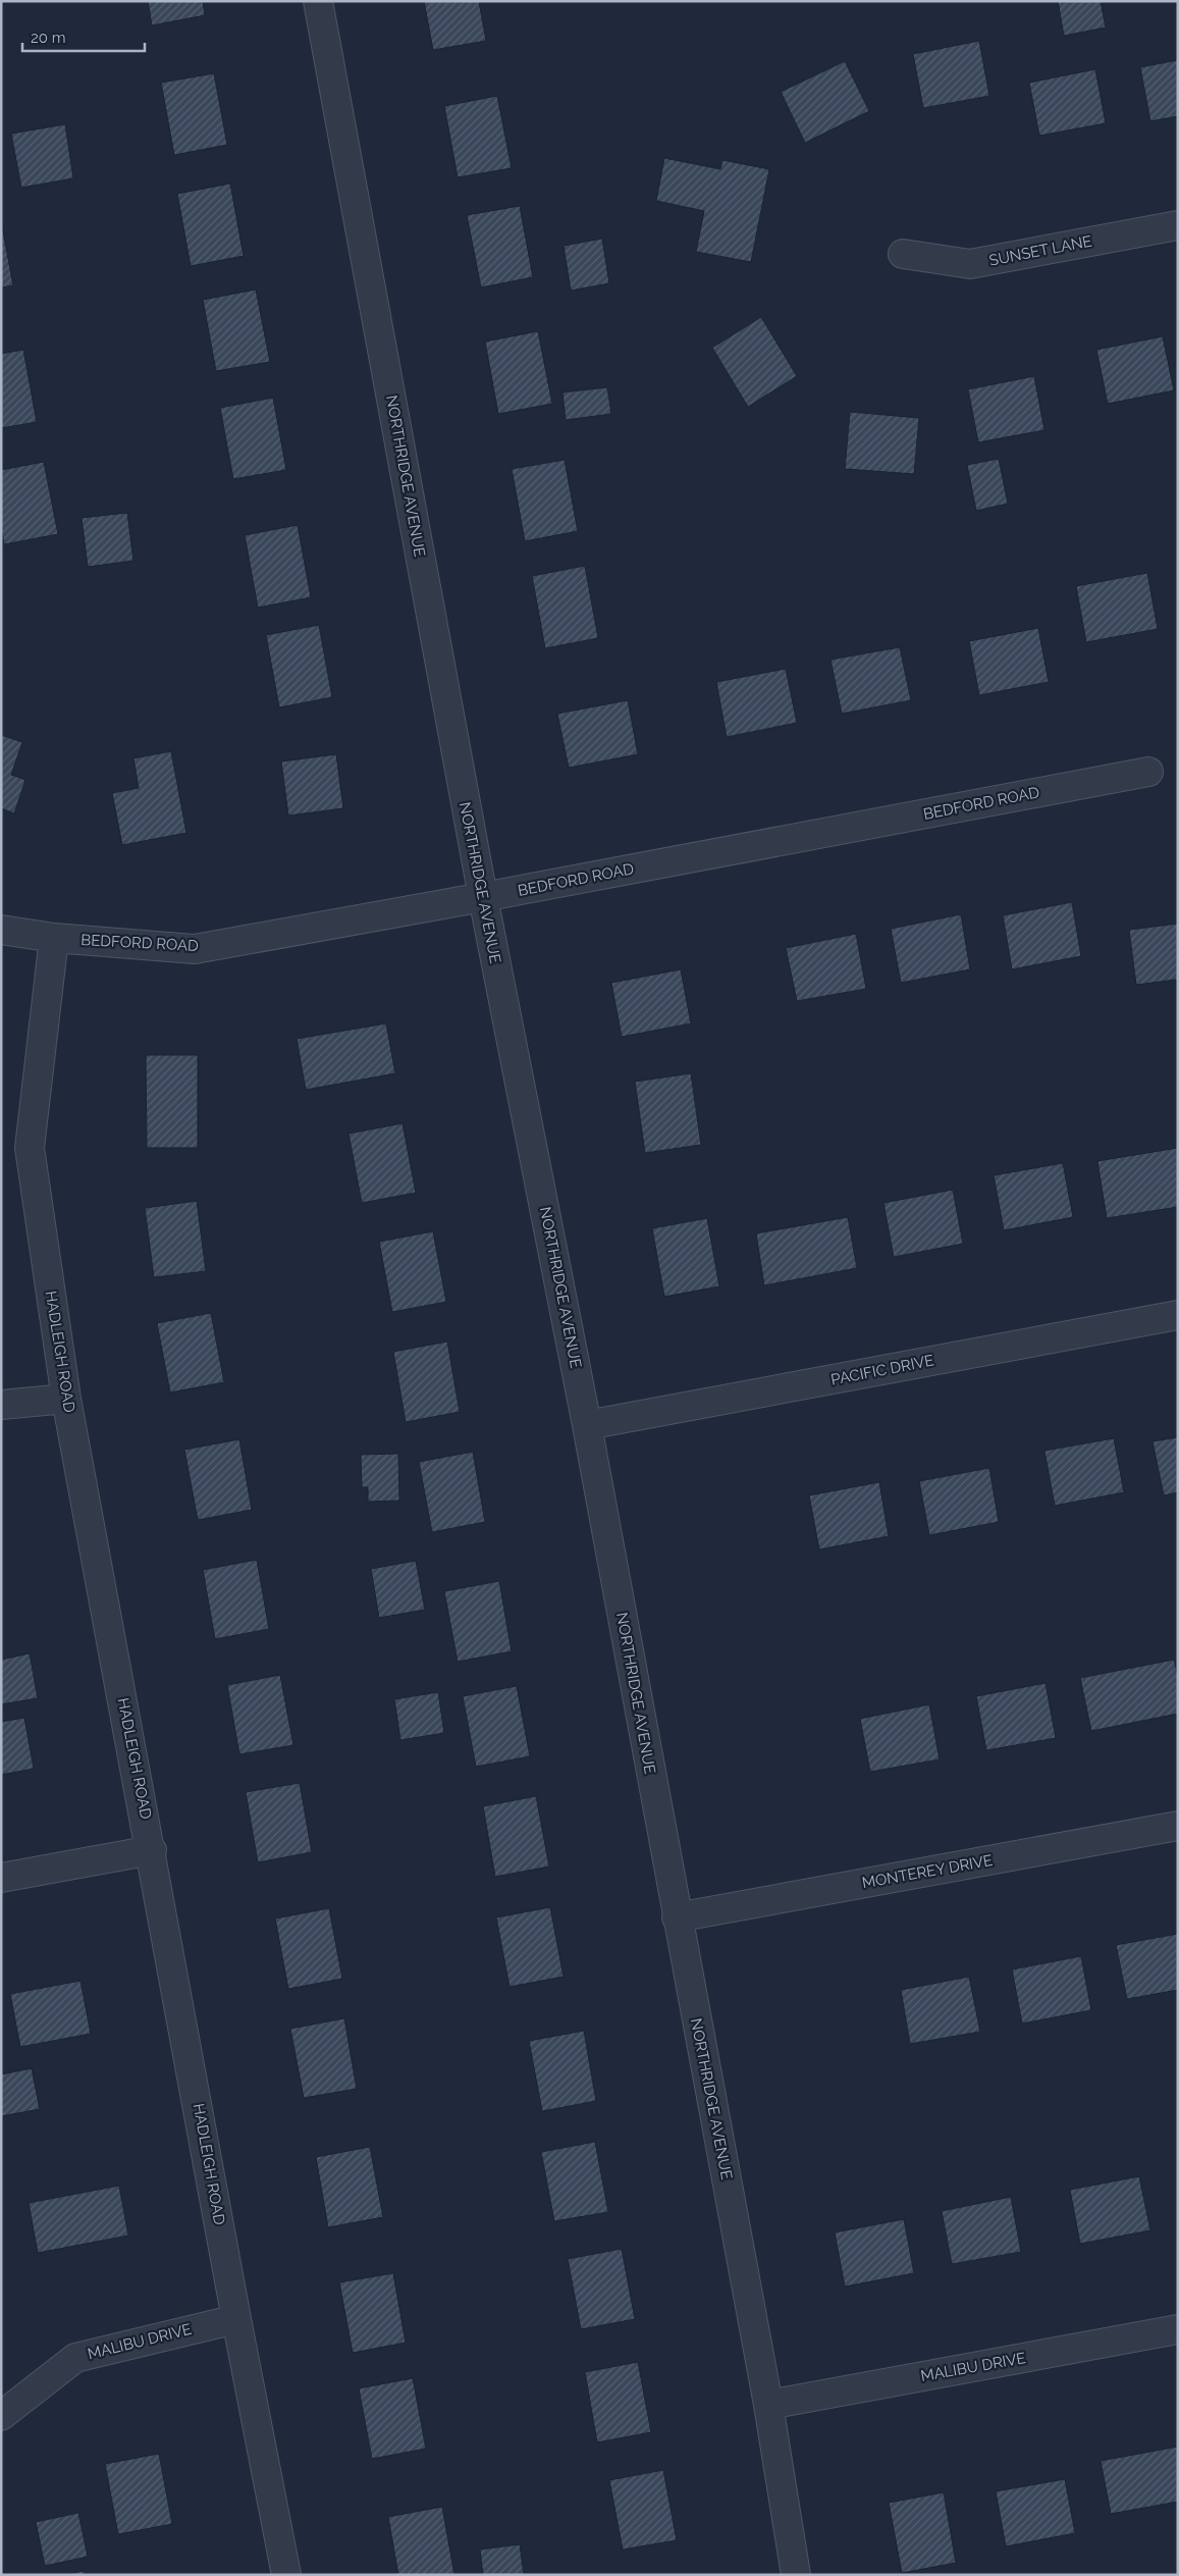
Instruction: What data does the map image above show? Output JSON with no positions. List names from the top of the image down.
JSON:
{
  "streets": {
    "street": [
      "SUNSET LANE",
      "NORTHRIDGE AVENUE",
      "BEDFORD ROAD",
      "HADLEIGH ROAD",
      "PACIFIC DRIVE",
      "MONTEREY DRIVE",
      "MALIBU DRIVE"
    ]
  },
  "crossings": [
    ["NORTHRIDGE AVENUE", "BEDFORD ROAD"],
    ["NORTHRIDGE AVENUE", "PACIFIC DRIVE"],
    ["NORTHRIDGE AVENUE", "MONTEREY DRIVE"],
    ["NORTHRIDGE AVENUE", "MALIBU DRIVE"],
    ["BEDFORD ROAD", "HADLEIGH ROAD"],
    ["HADLEIGH ROAD", "MALIBU DRIVE"]
  ],
  "scale_bar": "20 m"
}
